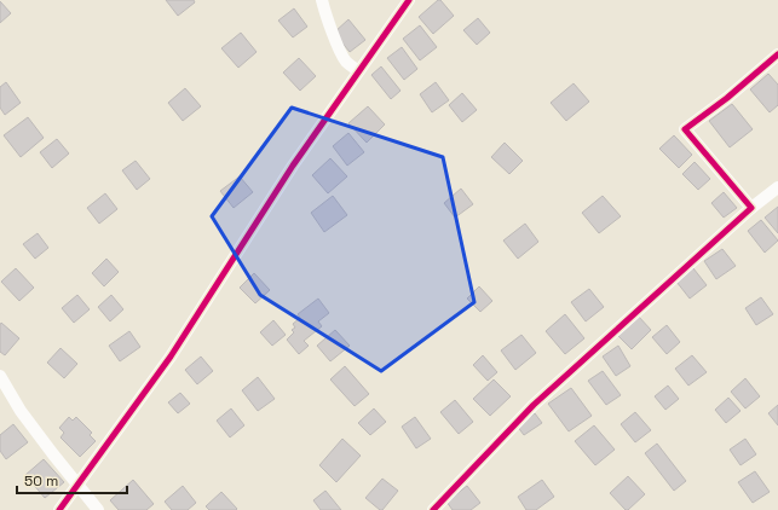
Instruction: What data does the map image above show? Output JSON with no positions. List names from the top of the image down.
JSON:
{
  "scale_bar": "50 m"
}
